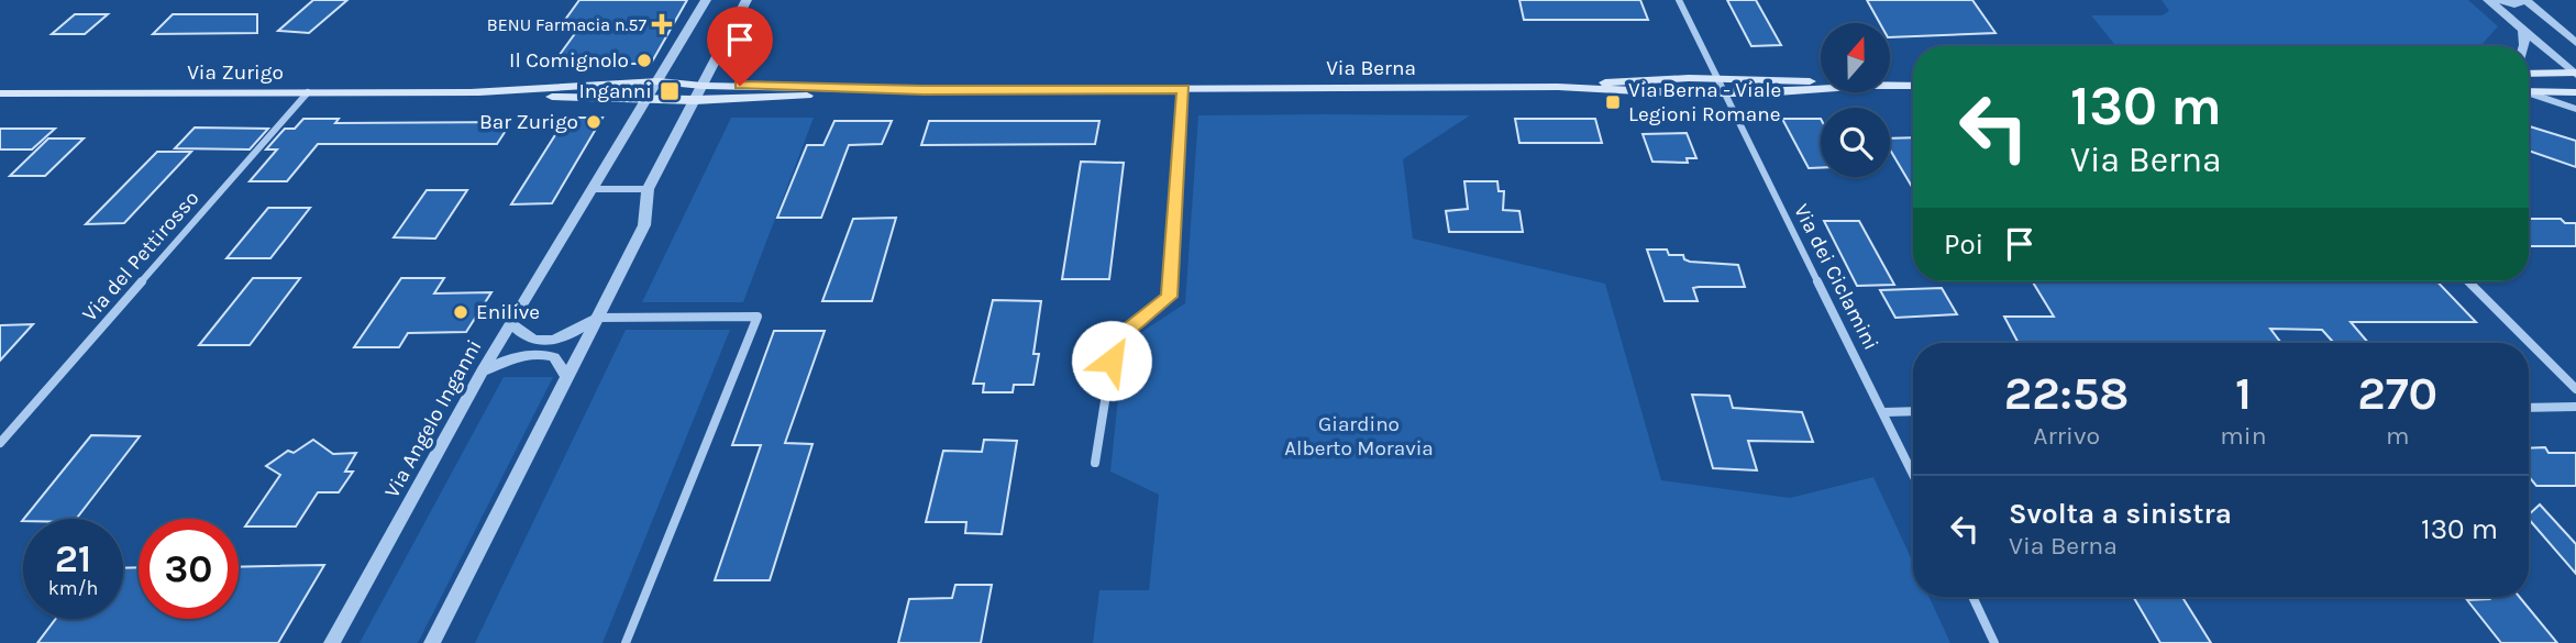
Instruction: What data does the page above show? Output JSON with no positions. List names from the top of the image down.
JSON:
{
  "streets": {
    "main road": ["Via Berna", "Via Zurigo"],
    "street": ["Via del Pettirosso", "Via dei Ciclamini", "Via Angelo Inganni"]
  },
  "crossings": [
    ["Via Berna", "Via Zurigo"],
    ["Via Berna", "Via dei Ciclamini"],
    ["Via Berna", "Via Angelo Inganni"],
    ["Via Zurigo", "Via del Pettirosso"],
    ["Via Zurigo", "Via Angelo Inganni"]
  ],
  "parks": ["Giardino Alberto Moravia"],
  "places": {
    "health": ["BENU Farmacia n.57"],
    "other": ["Il Comignolo", "Bar Zurigo", "Enilive"],
    "transit": ["Inganni", "Via Berna - Viale Legioni Romane"]
  },
  "north": "top",
  "page": {
    "turn": ["130 m", "Via Berna"],
    "then": "Poi",
    "eta": [
      "22:58",
      "Arrivo",
      "1",
      "min",
      "270",
      "m"
    ],
    "list": [
      {
        "name": "Svolta a sinistra",
        "note": "Via Berna",
        "value": "130 m"
      }
    ],
    "speed": "21 km/h",
    "limit": "30"
  }
}
